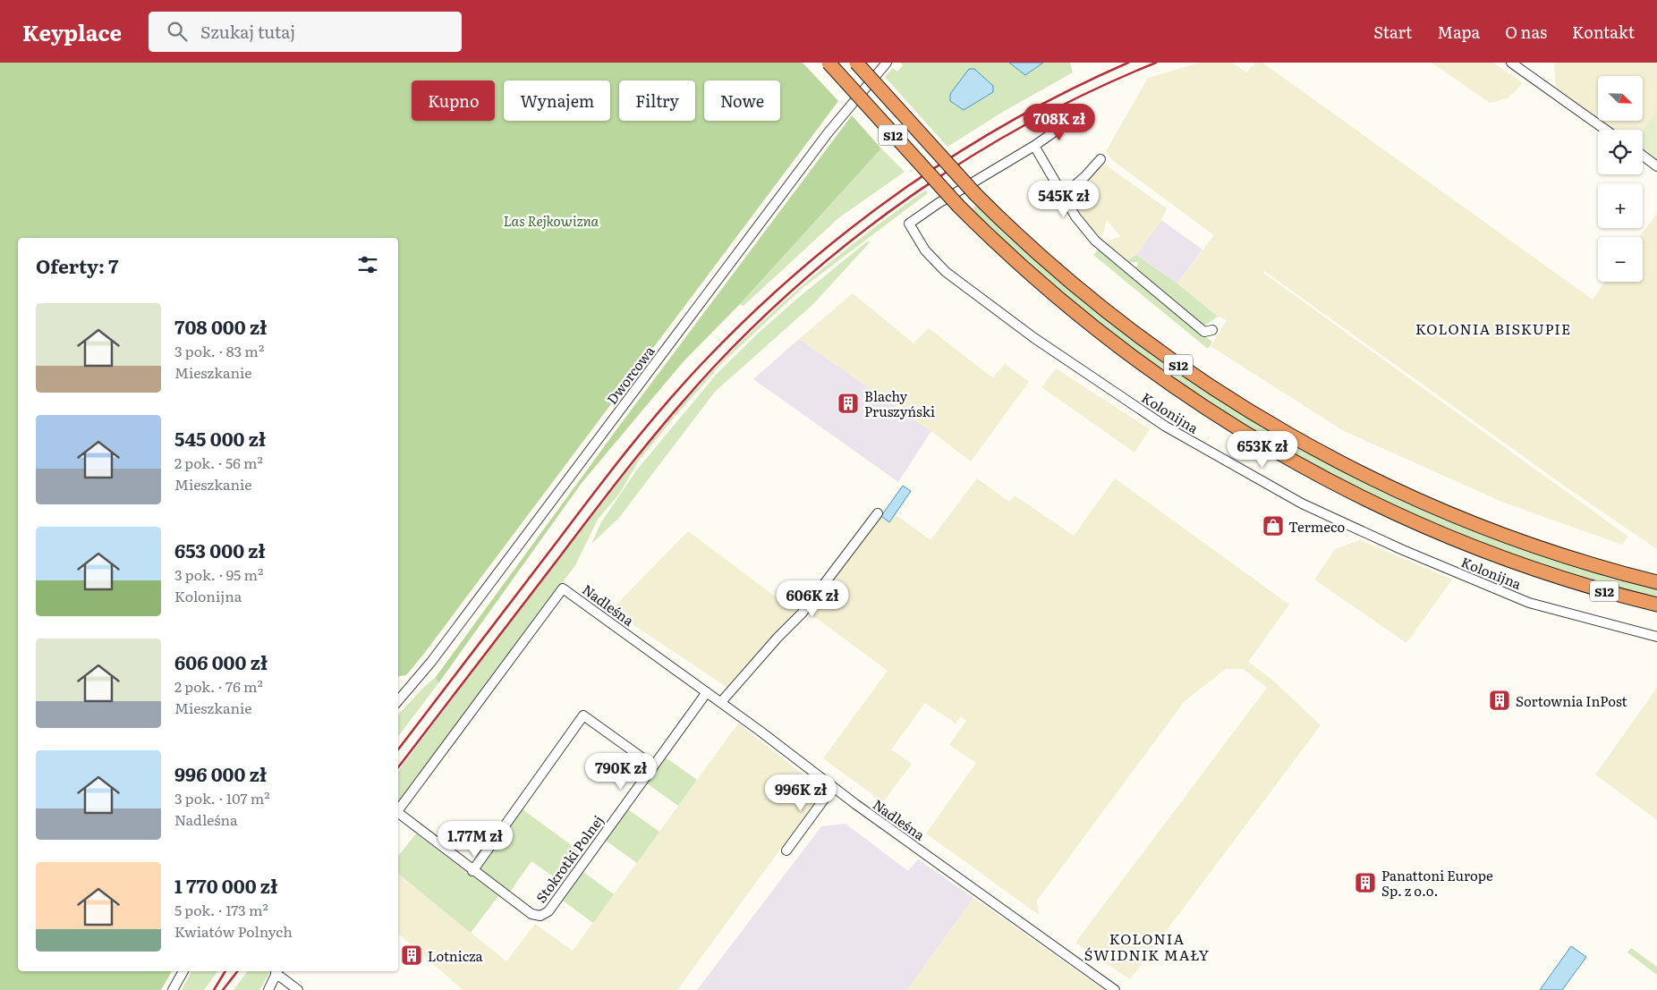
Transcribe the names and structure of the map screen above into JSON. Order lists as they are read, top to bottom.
{
  "streets": {
    "highway": ["S12"],
    "street": [
      "Dworcowa",
      "Kolonijna",
      "Nadleśna",
      "Stokrotki Polnej"
    ]
  },
  "crossings": [
    ["Nadleśna", "Stokrotki Polnej"]
  ],
  "districts": ["KOLONIA BISKUPIE", "KOLONIA ŚWIDNIK MAŁY"],
  "parks": ["Las Rejkowizna"],
  "places": {
    "building": [
      "Blachy Pruszyński",
      "Sortownia InPost",
      "Panattoni Europe Sp. z o.o.",
      "Lotnicza"
    ],
    "shop": ["Termeco"]
  },
  "north": "bottom right",
  "page": {
    "header": "Keyplace",
    "search": "Szukaj tutaj",
    "nav": [
      "Start",
      "Mapa",
      "O nas",
      "Kontakt"
    ],
    "map_buttons": ["+", "−"],
    "chip": [
      "Kupno",
      "Wynajem",
      "Filtry",
      "Nowe"
    ],
    "price": [
      "708K zł",
      "545K zł",
      "653K zł",
      "606K zł",
      "790K zł",
      "996K zł",
      "1.77M zł"
    ],
    "heading": "Oferty: 7",
    "list": [
      {
        "name": "708 000 zł",
        "note": "3 pok. · 83 m² · Mieszkanie"
      },
      {
        "name": "545 000 zł",
        "note": "2 pok. · 56 m² · Mieszkanie"
      },
      {
        "name": "653 000 zł",
        "note": "3 pok. · 95 m² · Kolonijna"
      },
      {
        "name": "606 000 zł",
        "note": "2 pok. · 76 m² · Mieszkanie"
      },
      {
        "name": "996 000 zł",
        "note": "3 pok. · 107 m² · Nadleśna"
      },
      {
        "name": "1 770 000 zł",
        "note": "5 pok. · 173 m² · Kwiatów Polnych"
      }
    ]
  }
}
